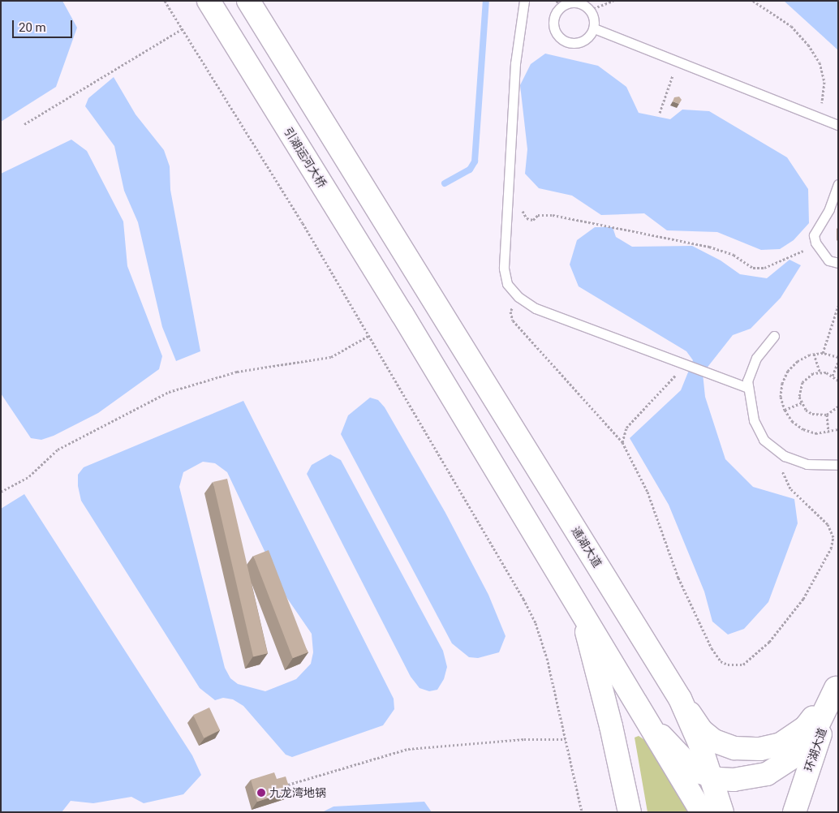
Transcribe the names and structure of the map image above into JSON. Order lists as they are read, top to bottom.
{
  "streets": {
    "main road": ["引湖运河大桥", "通湖大道", "环湖大道"]
  },
  "places": ["九龙湾地锅"],
  "scale_bar": "20 m"
}
